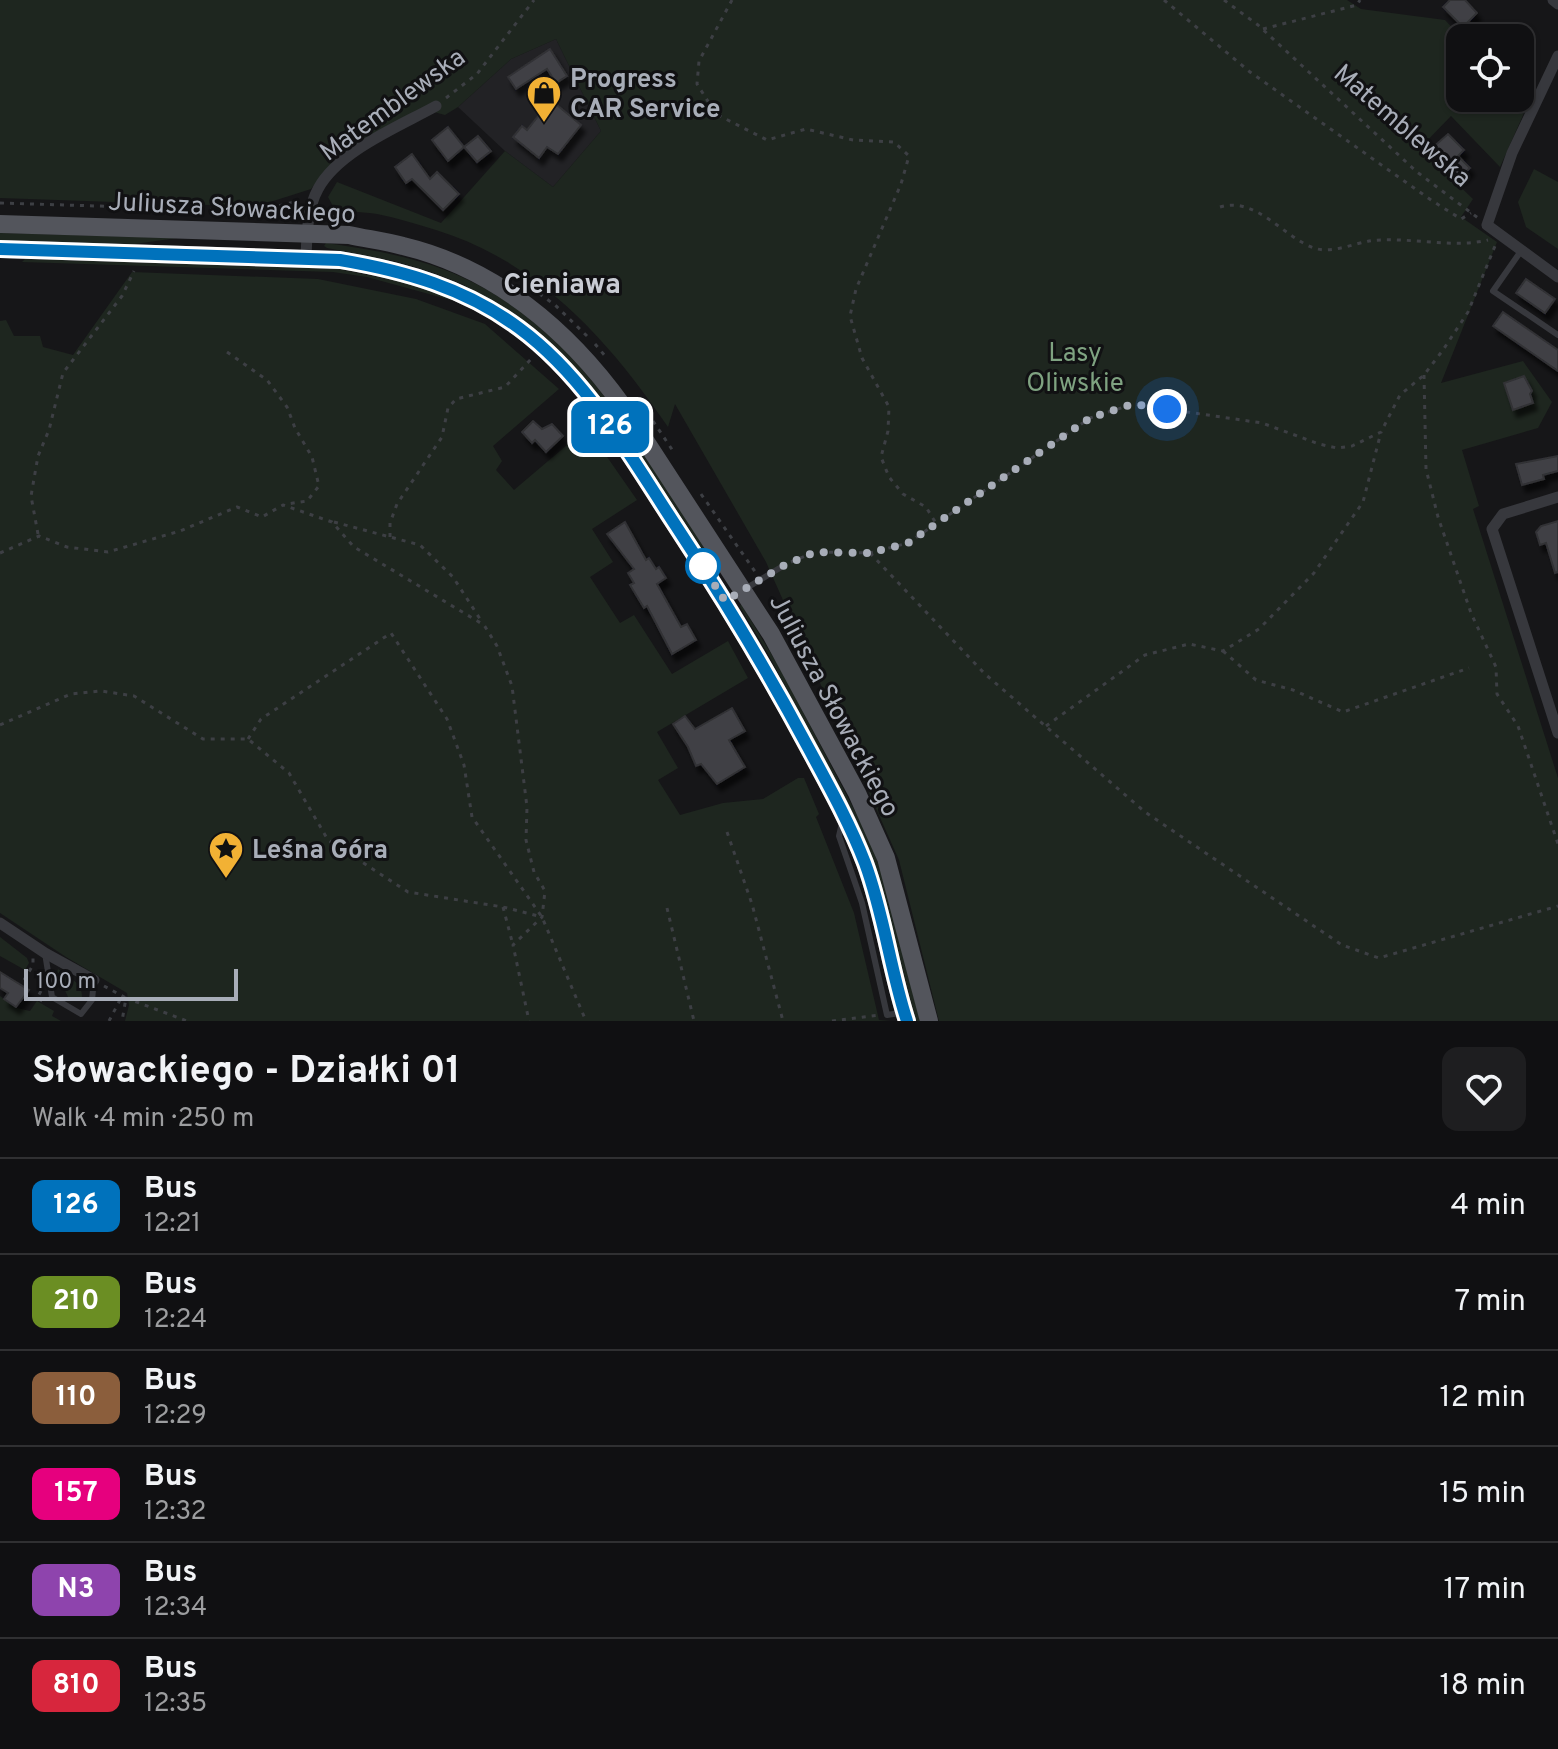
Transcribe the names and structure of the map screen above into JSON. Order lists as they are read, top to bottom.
{
  "streets": {
    "main road": ["Juliusza Słowackiego"],
    "street": ["Matemblewska"]
  },
  "crossings": [
    ["Matemblewska", "Juliusza Słowackiego"]
  ],
  "districts": ["Cieniawa"],
  "parks": ["Lasy Oliwskie"],
  "places": {
    "shop": ["Progress CAR Service"],
    "place": ["Leśna Góra"]
  },
  "lines": ["bus line 126"],
  "scale_bar": "100 m",
  "page": {
    "on_map": "126",
    "scale": "100 m",
    "heading": ["Słowackiego - Działki 01", "Walk · 4 min · 250 m"],
    "list": [
      {
        "mark": "126",
        "name": "Bus",
        "note": "12:21",
        "value": "4 min"
      },
      {
        "mark": "210",
        "name": "Bus",
        "note": "12:24",
        "value": "7 min"
      },
      {
        "mark": "110",
        "name": "Bus",
        "note": "12:29",
        "value": "12 min"
      },
      {
        "mark": "157",
        "name": "Bus",
        "note": "12:32",
        "value": "15 min"
      },
      {
        "mark": "N3",
        "name": "Bus",
        "note": "12:34",
        "value": "17 min"
      },
      {
        "mark": "810",
        "name": "Bus",
        "note": "12:35",
        "value": "18 min"
      }
    ]
  }
}
